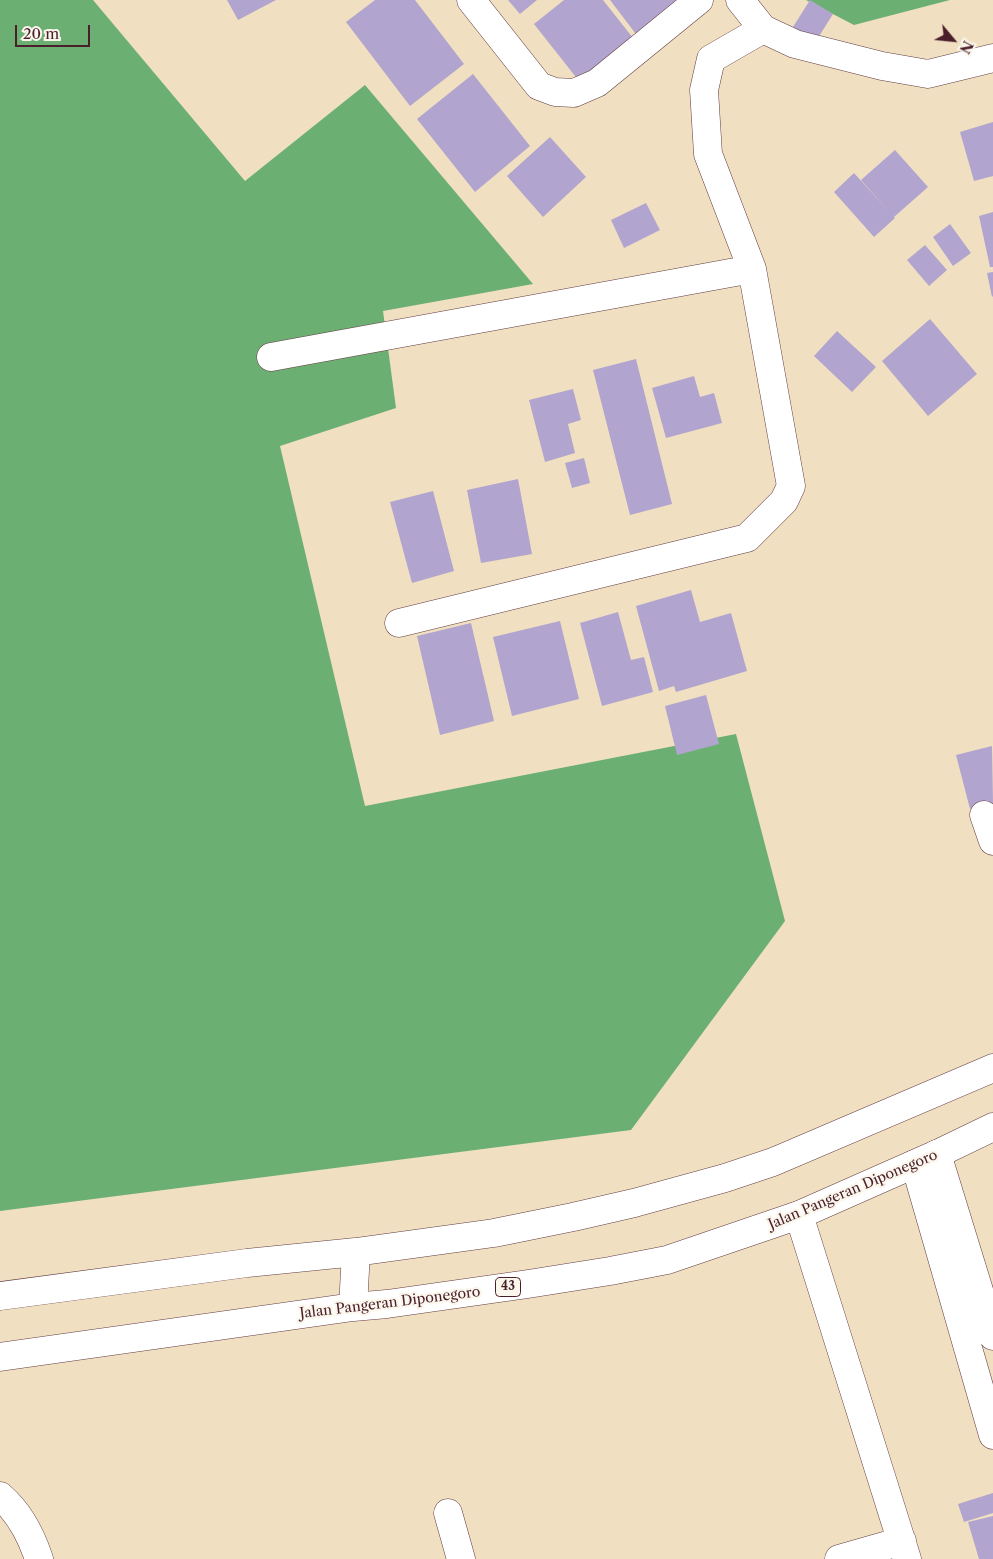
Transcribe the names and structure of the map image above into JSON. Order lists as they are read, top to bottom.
{
  "streets": {
    "main road": ["Jalan Pangeran Diponegoro", "43"]
  },
  "scale_bar": "20 m",
  "north": "bottom right"
}
